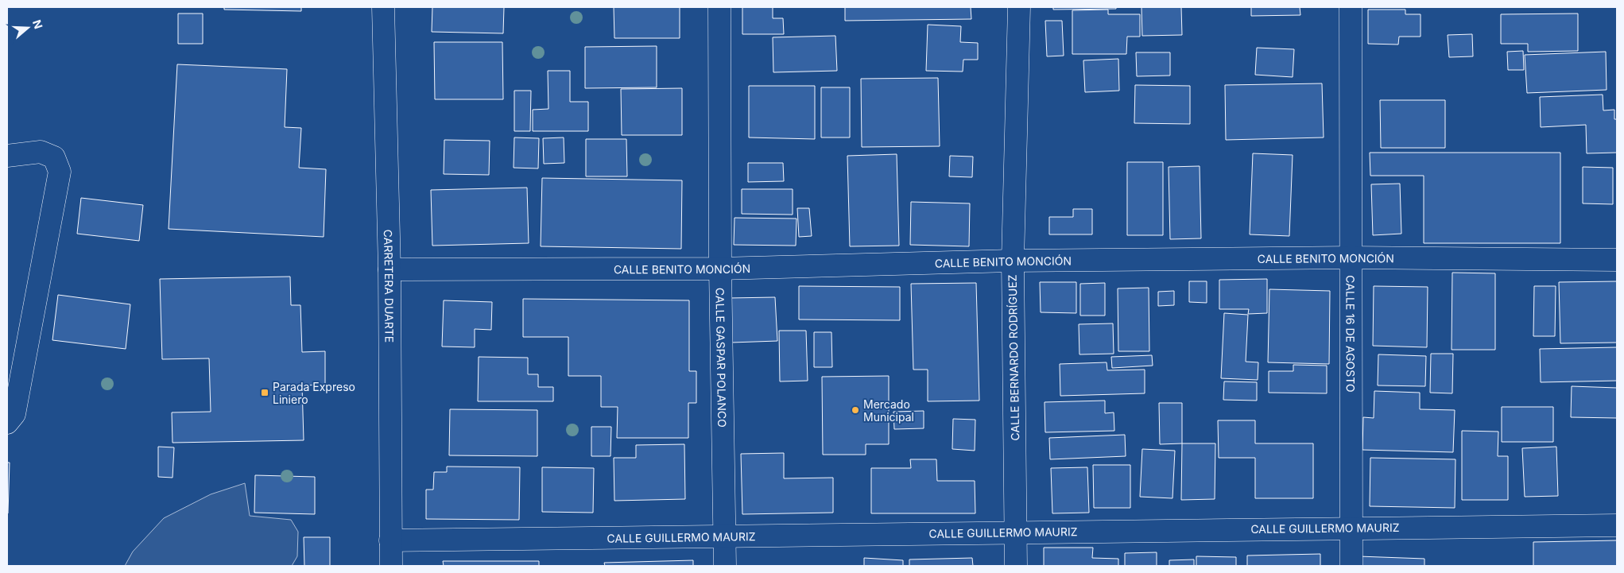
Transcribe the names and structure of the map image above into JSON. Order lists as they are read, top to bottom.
{
  "streets": {
    "street": [
      "CALLE BENITO MONCIÓN",
      "CARRETERA DUARTE",
      "CALLE 16 DE AGOSTO",
      "CALLE BERNARDO RODRÍGUEZ",
      "CALLE GASPAR POLANCO",
      "CALLE GUILLERMO MAURIZ"
    ]
  },
  "crossings": [
    ["CALLE BENITO MONCIÓN", "CARRETERA DUARTE"],
    ["CALLE BENITO MONCIÓN", "CALLE 16 DE AGOSTO"],
    ["CALLE BENITO MONCIÓN", "CALLE BERNARDO RODRÍGUEZ"],
    ["CALLE BENITO MONCIÓN", "CALLE GASPAR POLANCO"],
    ["CARRETERA DUARTE", "CALLE GUILLERMO MAURIZ"],
    ["CALLE 16 DE AGOSTO", "CALLE GUILLERMO MAURIZ"],
    ["CALLE BERNARDO RODRÍGUEZ", "CALLE GUILLERMO MAURIZ"],
    ["CALLE GASPAR POLANCO", "CALLE GUILLERMO MAURIZ"]
  ],
  "places": {
    "transit": ["Parada Expreso Liniero"],
    "other": ["Mercado Municipal"]
  },
  "north": "right"
}
